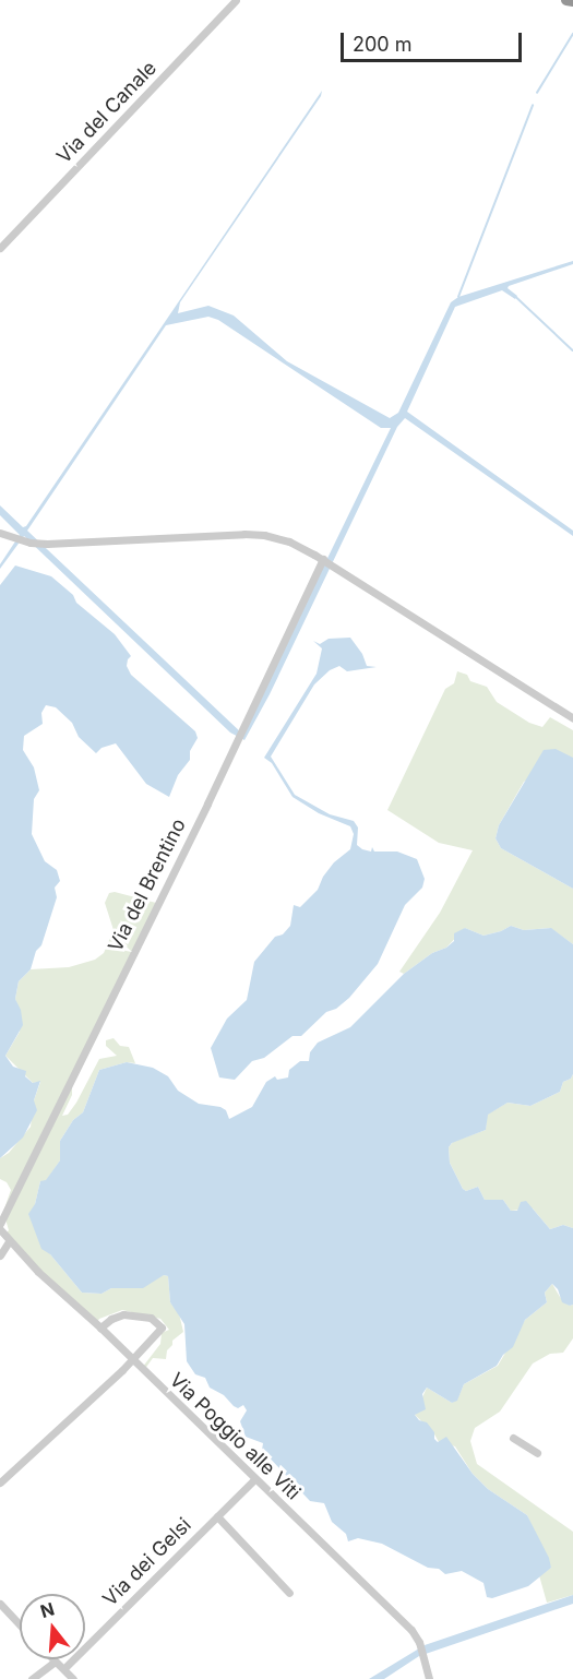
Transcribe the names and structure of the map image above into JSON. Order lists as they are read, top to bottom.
{
  "streets": {
    "street": [
      "Via del Canale",
      "Via del Brentino",
      "Via Poggio alle Viti",
      "Via dei Gelsi"
    ]
  },
  "crossings": [
    ["Via del Brentino", "Via Poggio alle Viti"],
    ["Via Poggio alle Viti", "Via dei Gelsi"]
  ],
  "scale_bar": "200 m",
  "north": "top"
}
